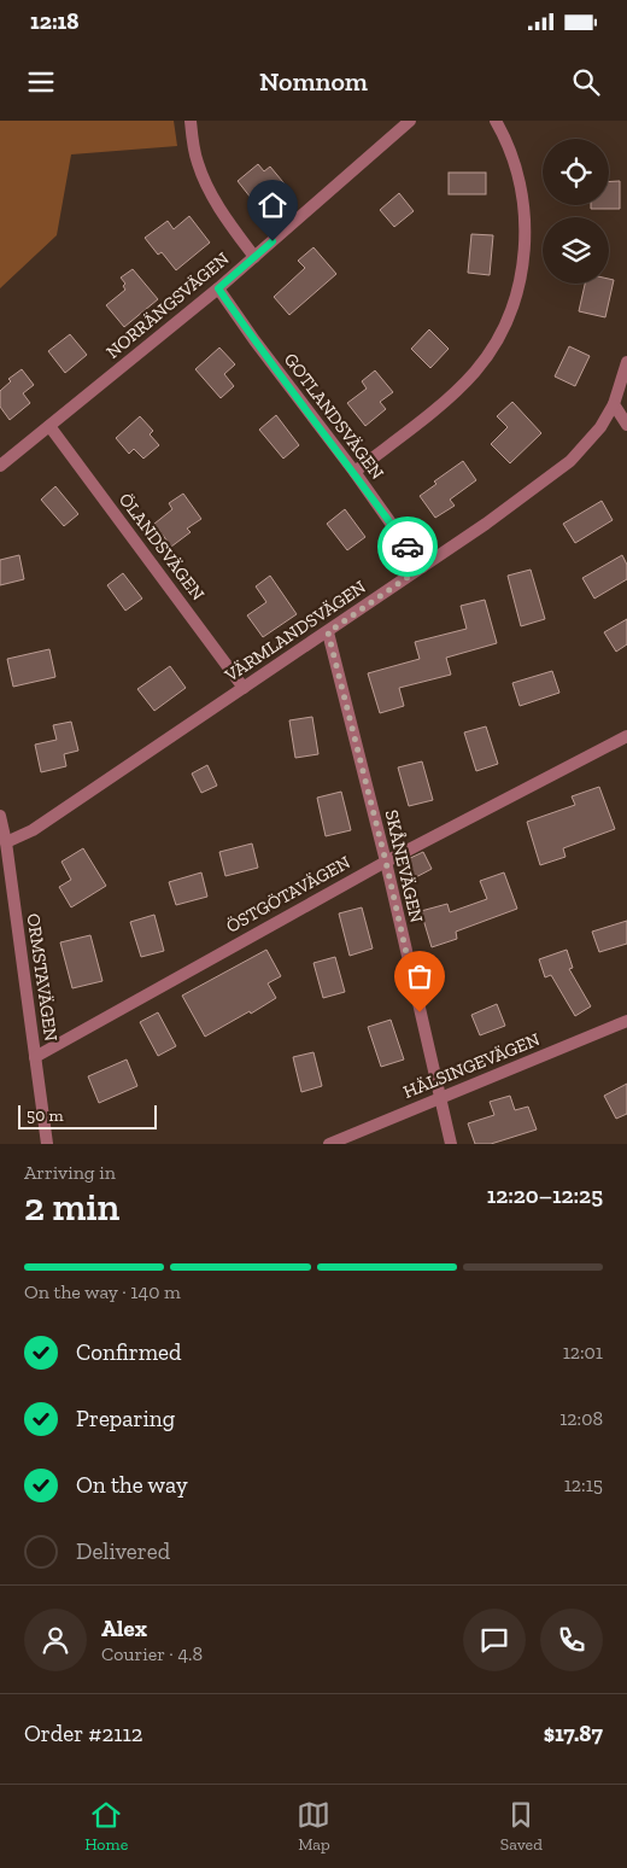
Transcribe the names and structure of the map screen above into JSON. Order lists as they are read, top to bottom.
{
  "streets": {
    "street": [
      "NORRÄNGSVÄGEN",
      "GOTLANDSVÄGEN",
      "ÖLANDSVÄGEN",
      "VÄRMLANDSVÄGEN",
      "SKÅNEVÄGEN",
      "ÖSTGÖTAVÄGEN",
      "ORMSTAVÄGEN",
      "HÄLSINGEVÄGEN"
    ]
  },
  "crossings": [
    ["NORRÄNGSVÄGEN", "GOTLANDSVÄGEN"],
    ["NORRÄNGSVÄGEN", "ÖLANDSVÄGEN"],
    ["GOTLANDSVÄGEN", "VÄRMLANDSVÄGEN"],
    ["ÖLANDSVÄGEN", "VÄRMLANDSVÄGEN"],
    ["VÄRMLANDSVÄGEN", "SKÅNEVÄGEN"],
    ["VÄRMLANDSVÄGEN", "ORMSTAVÄGEN"],
    ["SKÅNEVÄGEN", "ÖSTGÖTAVÄGEN"],
    ["SKÅNEVÄGEN", "HÄLSINGEVÄGEN"],
    ["ÖSTGÖTAVÄGEN", "ORMSTAVÄGEN"]
  ],
  "scale_bar": "50 m",
  "page": {
    "status": "12:18",
    "header": "Nomnom",
    "scale": "50 m",
    "heading": ["2 min", "Arriving in", "12:20–12:25"],
    "panel": [
      "Alex",
      "Courier · 4.8",
      "Order #2112",
      "$17.87"
    ],
    "bar": "On the way · 140 m",
    "list": [
      ["Confirmed", "12:01"],
      ["Preparing", "12:08"],
      ["On the way", "12:15"],
      "Delivered"
    ],
    "tabs": ["Home", "Map", "Saved"]
  }
}
